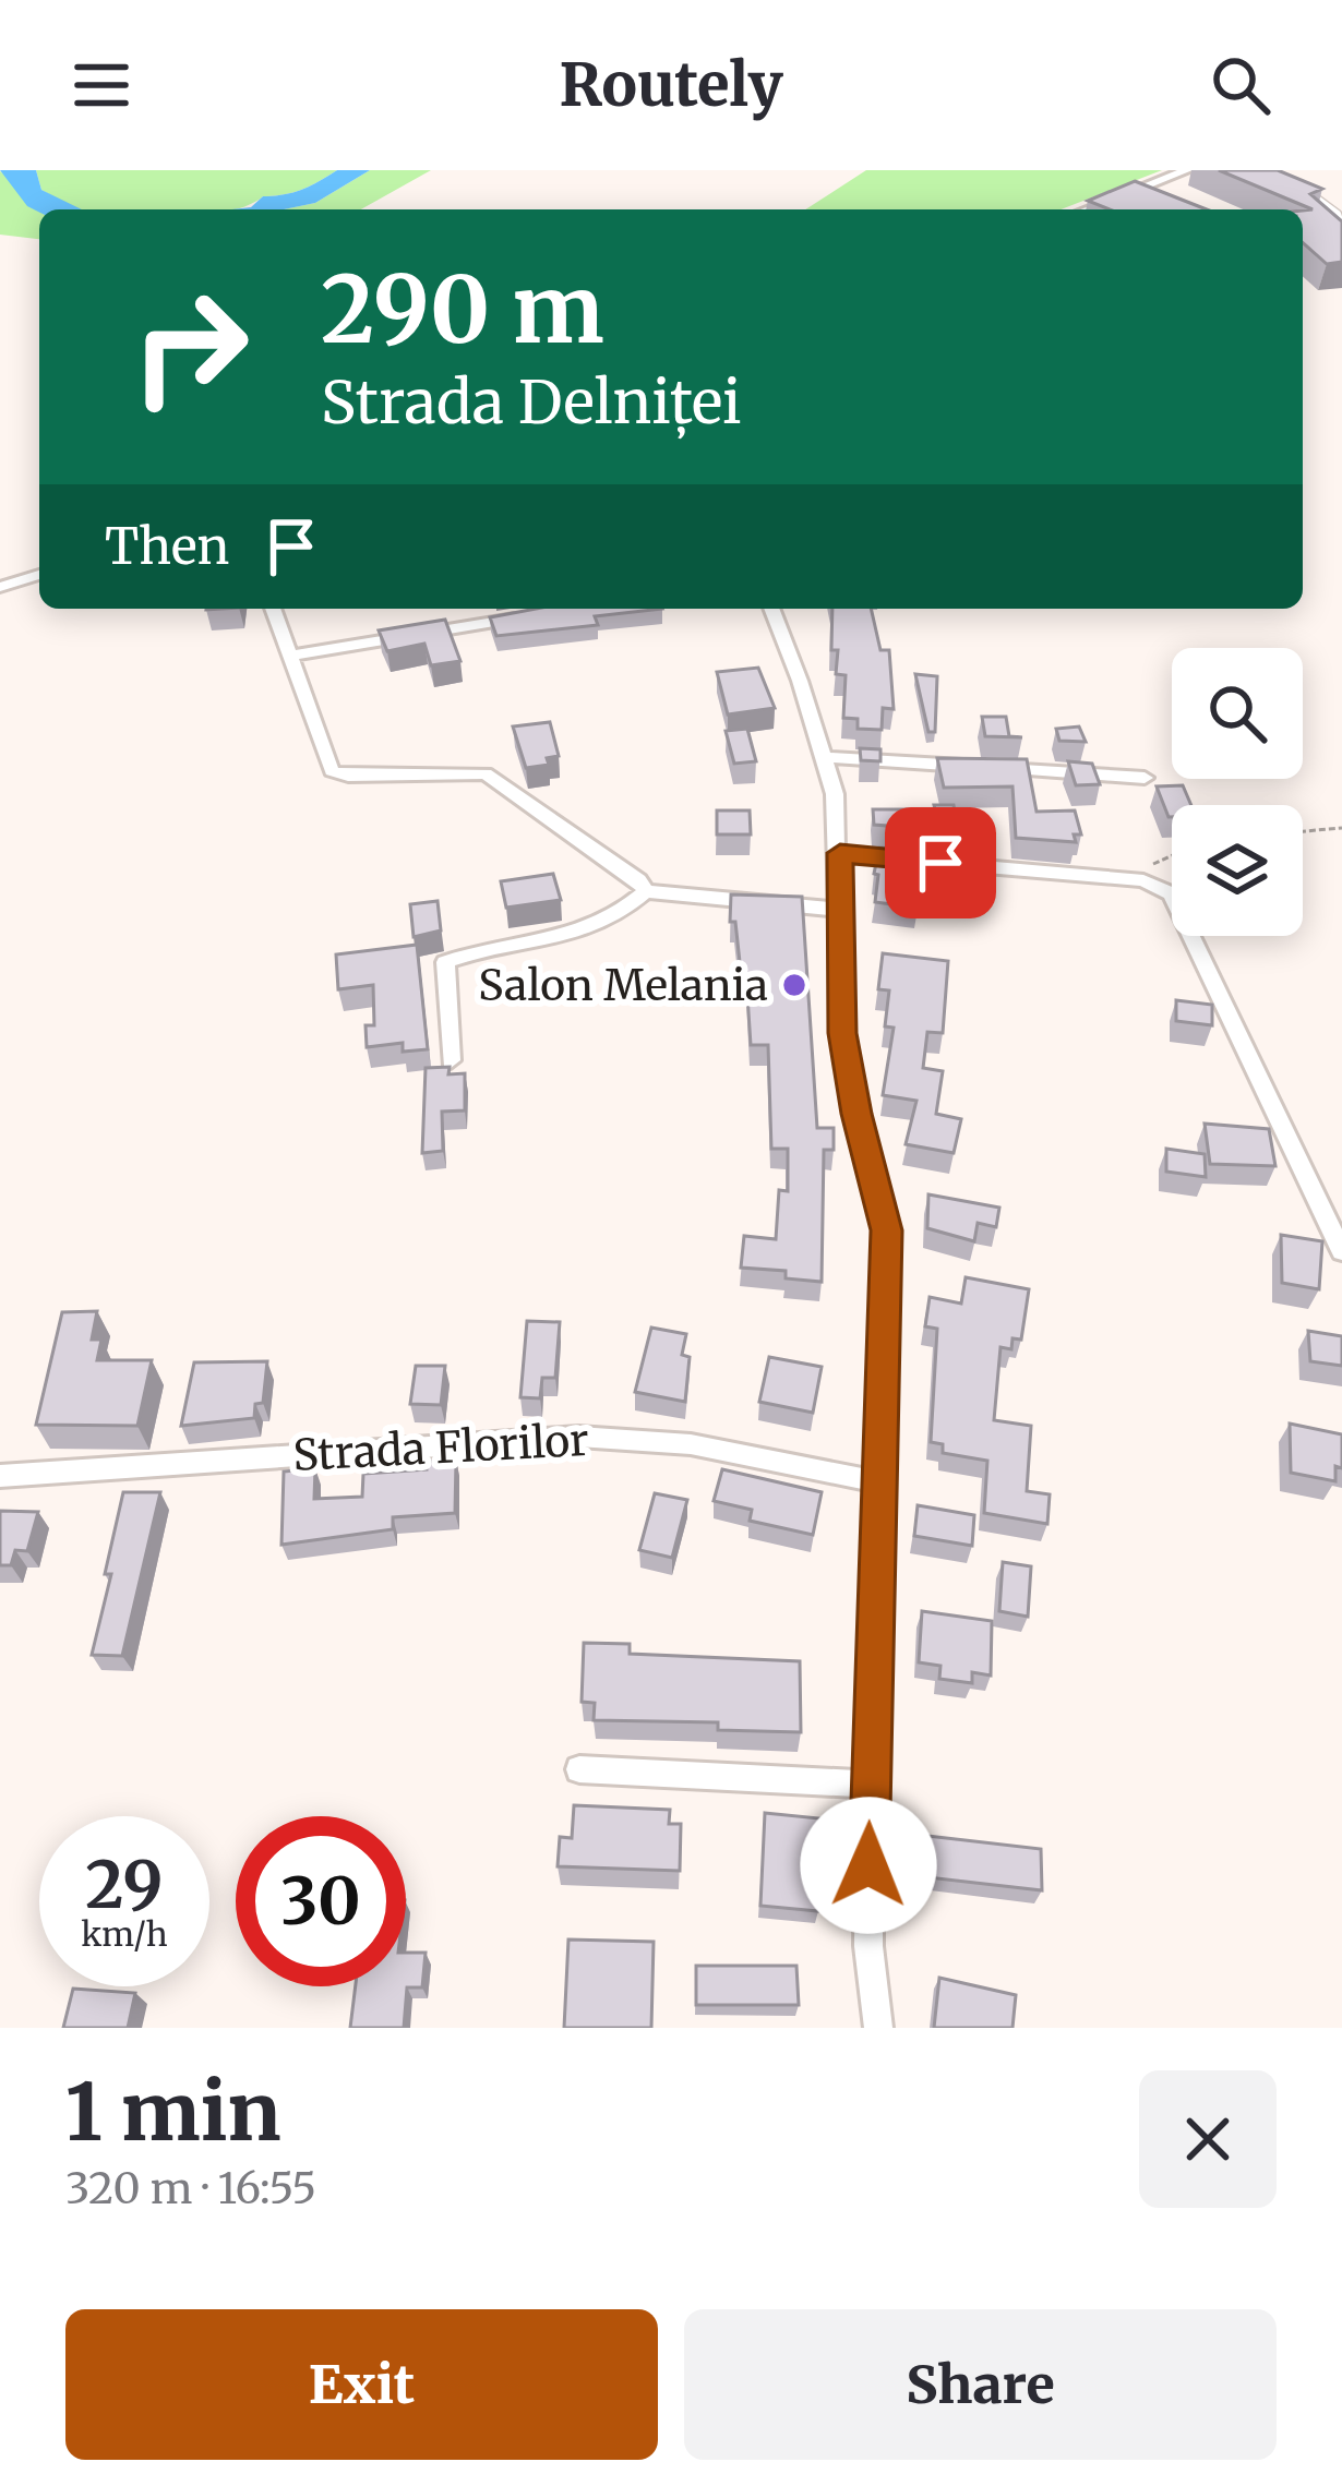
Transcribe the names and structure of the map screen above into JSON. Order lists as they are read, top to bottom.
{
  "streets": {
    "street": ["Strada Florilor"]
  },
  "places": ["Salon Melania"],
  "page": {
    "header": "Routely",
    "turn": ["290 m", "Strada Delniței"],
    "then": "Then",
    "speed": "29 km/h",
    "limit": "30",
    "heading": ["1 min", "320 m · 16:55"],
    "buttons": ["Exit", "Share"]
  }
}
